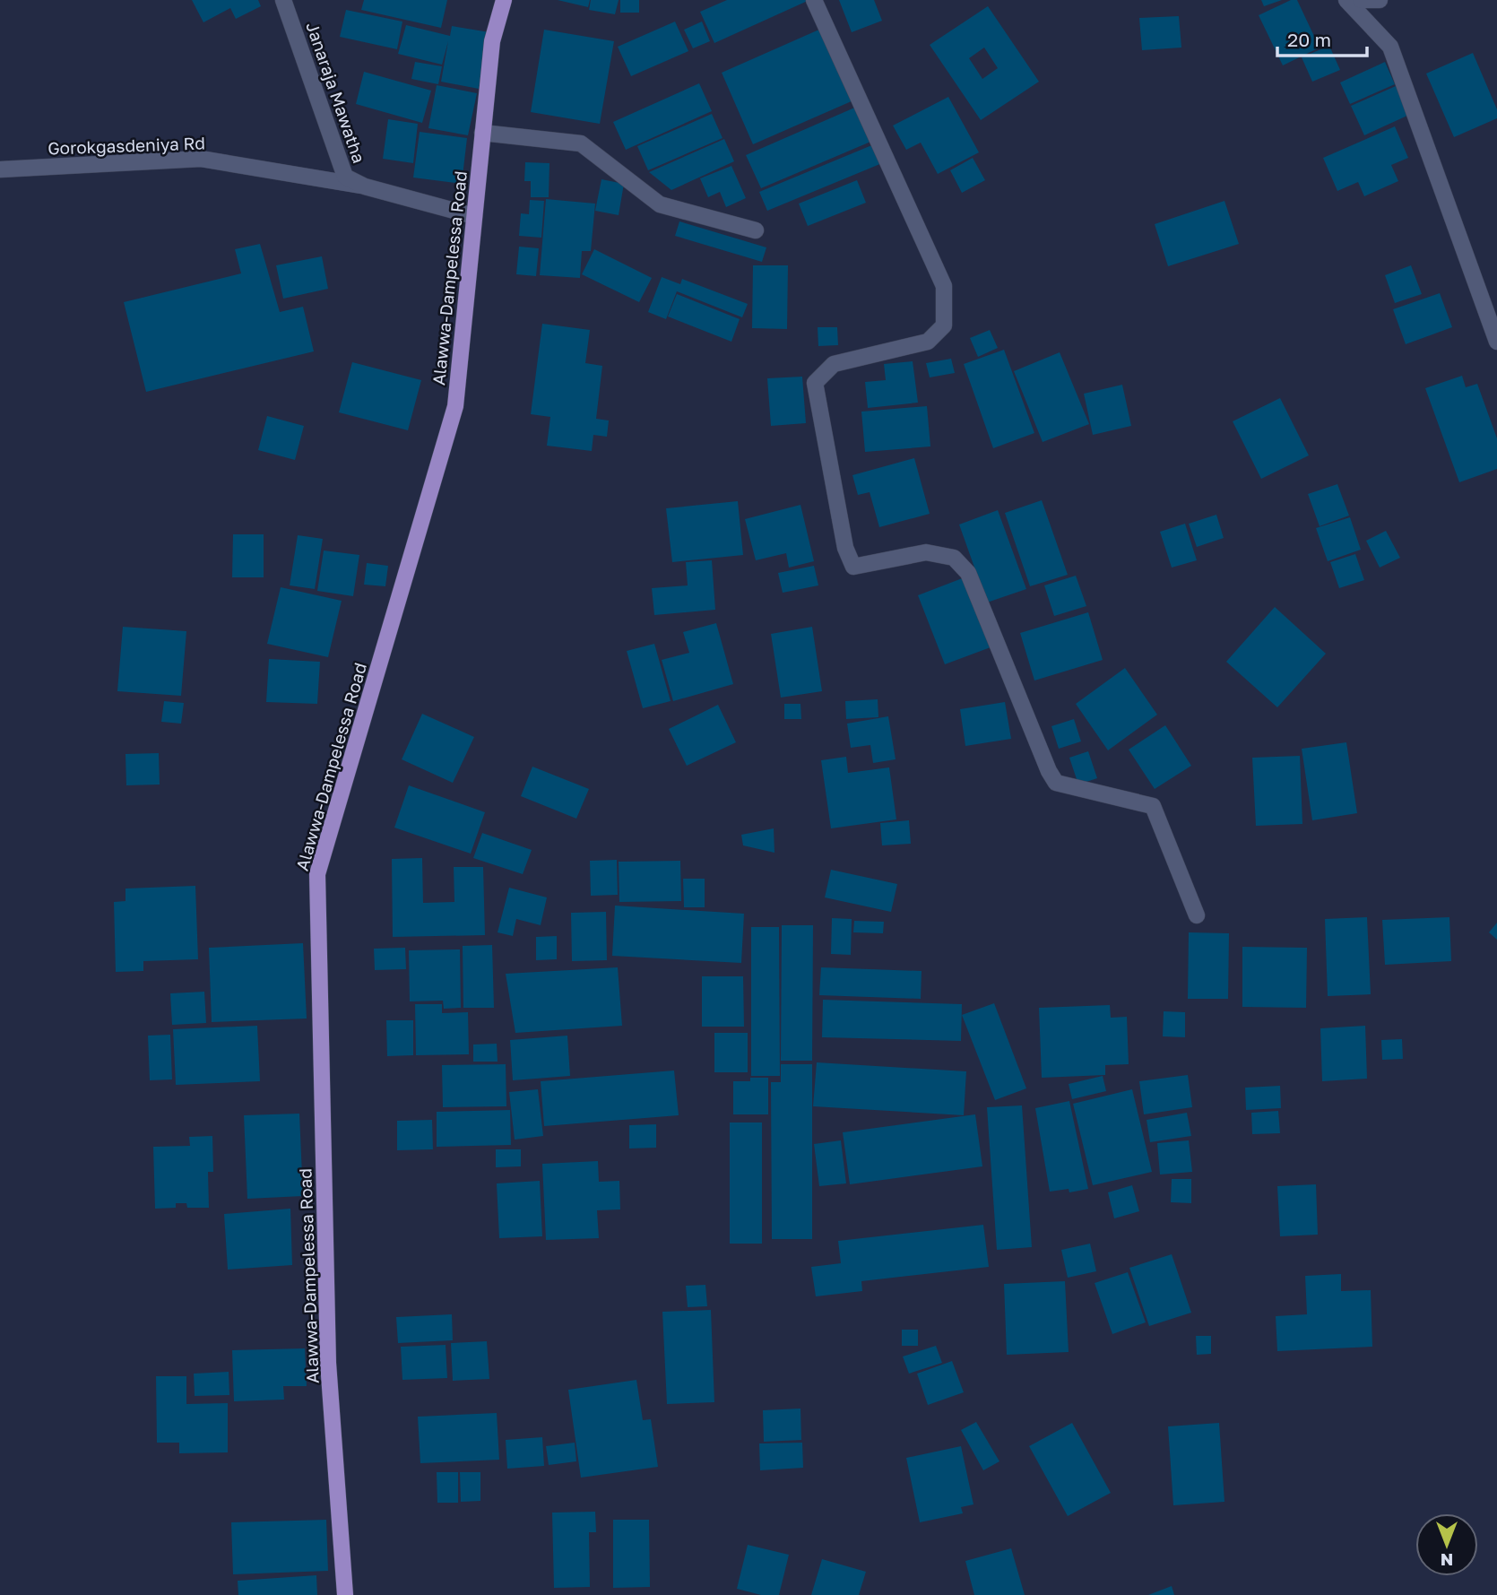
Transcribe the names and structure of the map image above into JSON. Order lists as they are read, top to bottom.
{
  "streets": {
    "main road": ["Alawwa-Dampelessa Road"],
    "street": ["Janaraja Mawatha", "Gorokgasdeniya Rd"]
  },
  "crossings": [
    ["Janaraja Mawatha", "Gorokgasdeniya Rd"],
    ["Janaraja Mawatha", "Alawwa-Dampelessa Road"]
  ],
  "scale_bar": "20 m",
  "north": "bottom"
}
